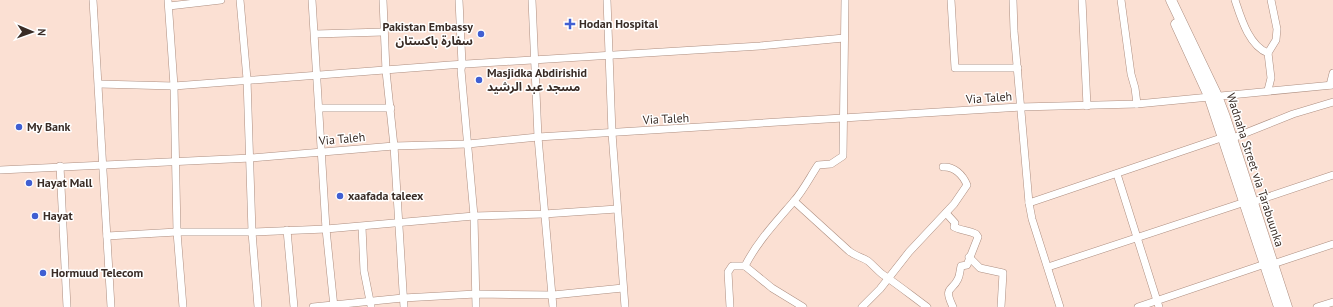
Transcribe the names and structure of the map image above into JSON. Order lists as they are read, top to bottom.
{
  "streets": {
    "main road": ["Wadnaha Street via Tarabuunka"],
    "street": ["Via Taleh"]
  },
  "crossings": [
    ["Via Taleh", "Wadnaha Street via Tarabuunka"]
  ],
  "places": {
    "health": ["Hodan Hospital"],
    "other": [
      "Pakistan Embassy سفارة باكستان",
      "Masjidka Abdirishid مسجد عبد الرشيد",
      "My Bank",
      "Hayat Mall",
      "xaafada taleex",
      "Hayat",
      "Hormuud Telecom"
    ]
  },
  "north": "right"
}
